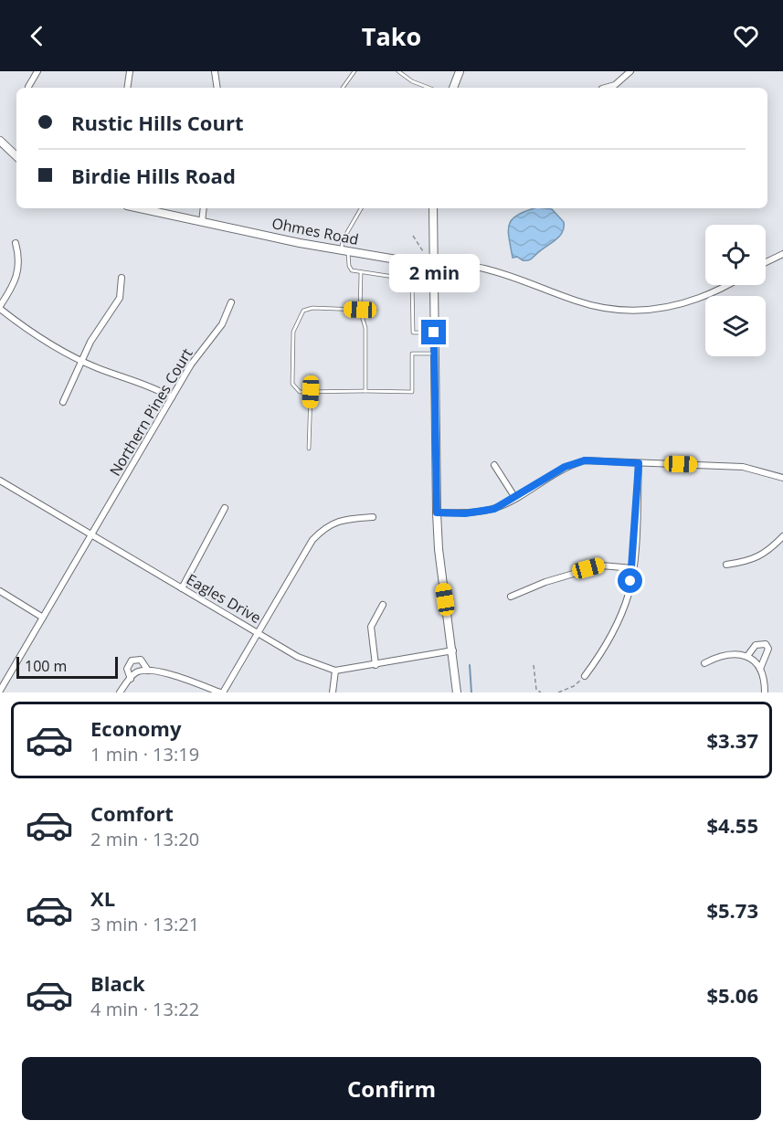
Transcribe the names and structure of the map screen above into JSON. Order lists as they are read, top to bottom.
{
  "streets": {
    "main road": ["Ohmes Road"],
    "street": ["Northern Pines Court", "Eagles Drive"]
  },
  "crossings": [
    ["Northern Pines Court", "Eagles Drive"]
  ],
  "scale_bar": "100 m",
  "page": {
    "header": "Tako",
    "banner": ["Rustic Hills Court", "Birdie Hills Road"],
    "bubble": "2 min",
    "scale": "100 m",
    "list": [
      {
        "name": "Economy",
        "note": "1 min · 13:19",
        "value": "$3.37"
      },
      {
        "name": "Comfort",
        "note": "2 min · 13:20",
        "value": "$4.55"
      },
      {
        "name": "XL",
        "note": "3 min · 13:21",
        "value": "$5.73"
      },
      {
        "name": "Black",
        "note": "4 min · 13:22",
        "value": "$5.06"
      }
    ],
    "buttons": "Confirm"
  }
}
